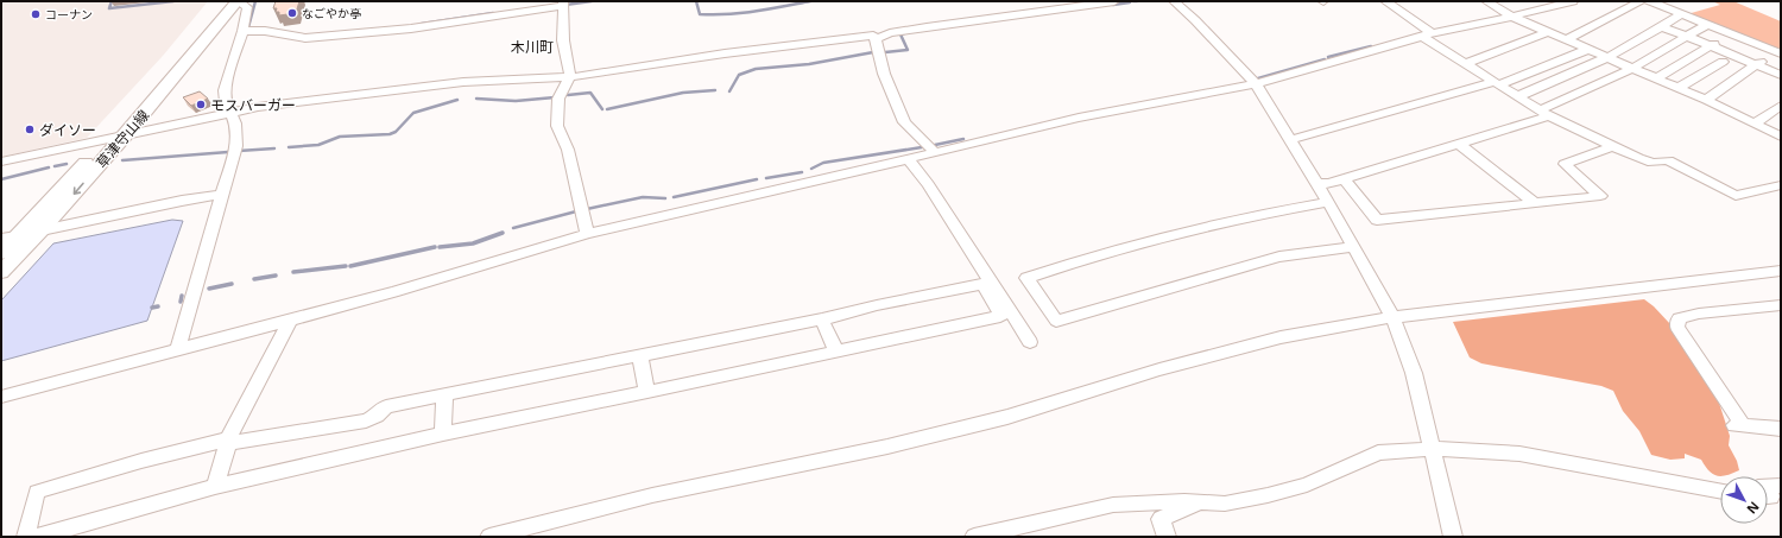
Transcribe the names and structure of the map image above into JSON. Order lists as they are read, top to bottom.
{
  "streets": {
    "main road": ["草津守山線"]
  },
  "districts": ["木川町"],
  "places": [
    "なごやか亭",
    "コーナン",
    "モスバーガー",
    "ダイソー"
  ],
  "north": "bottom right"
}
